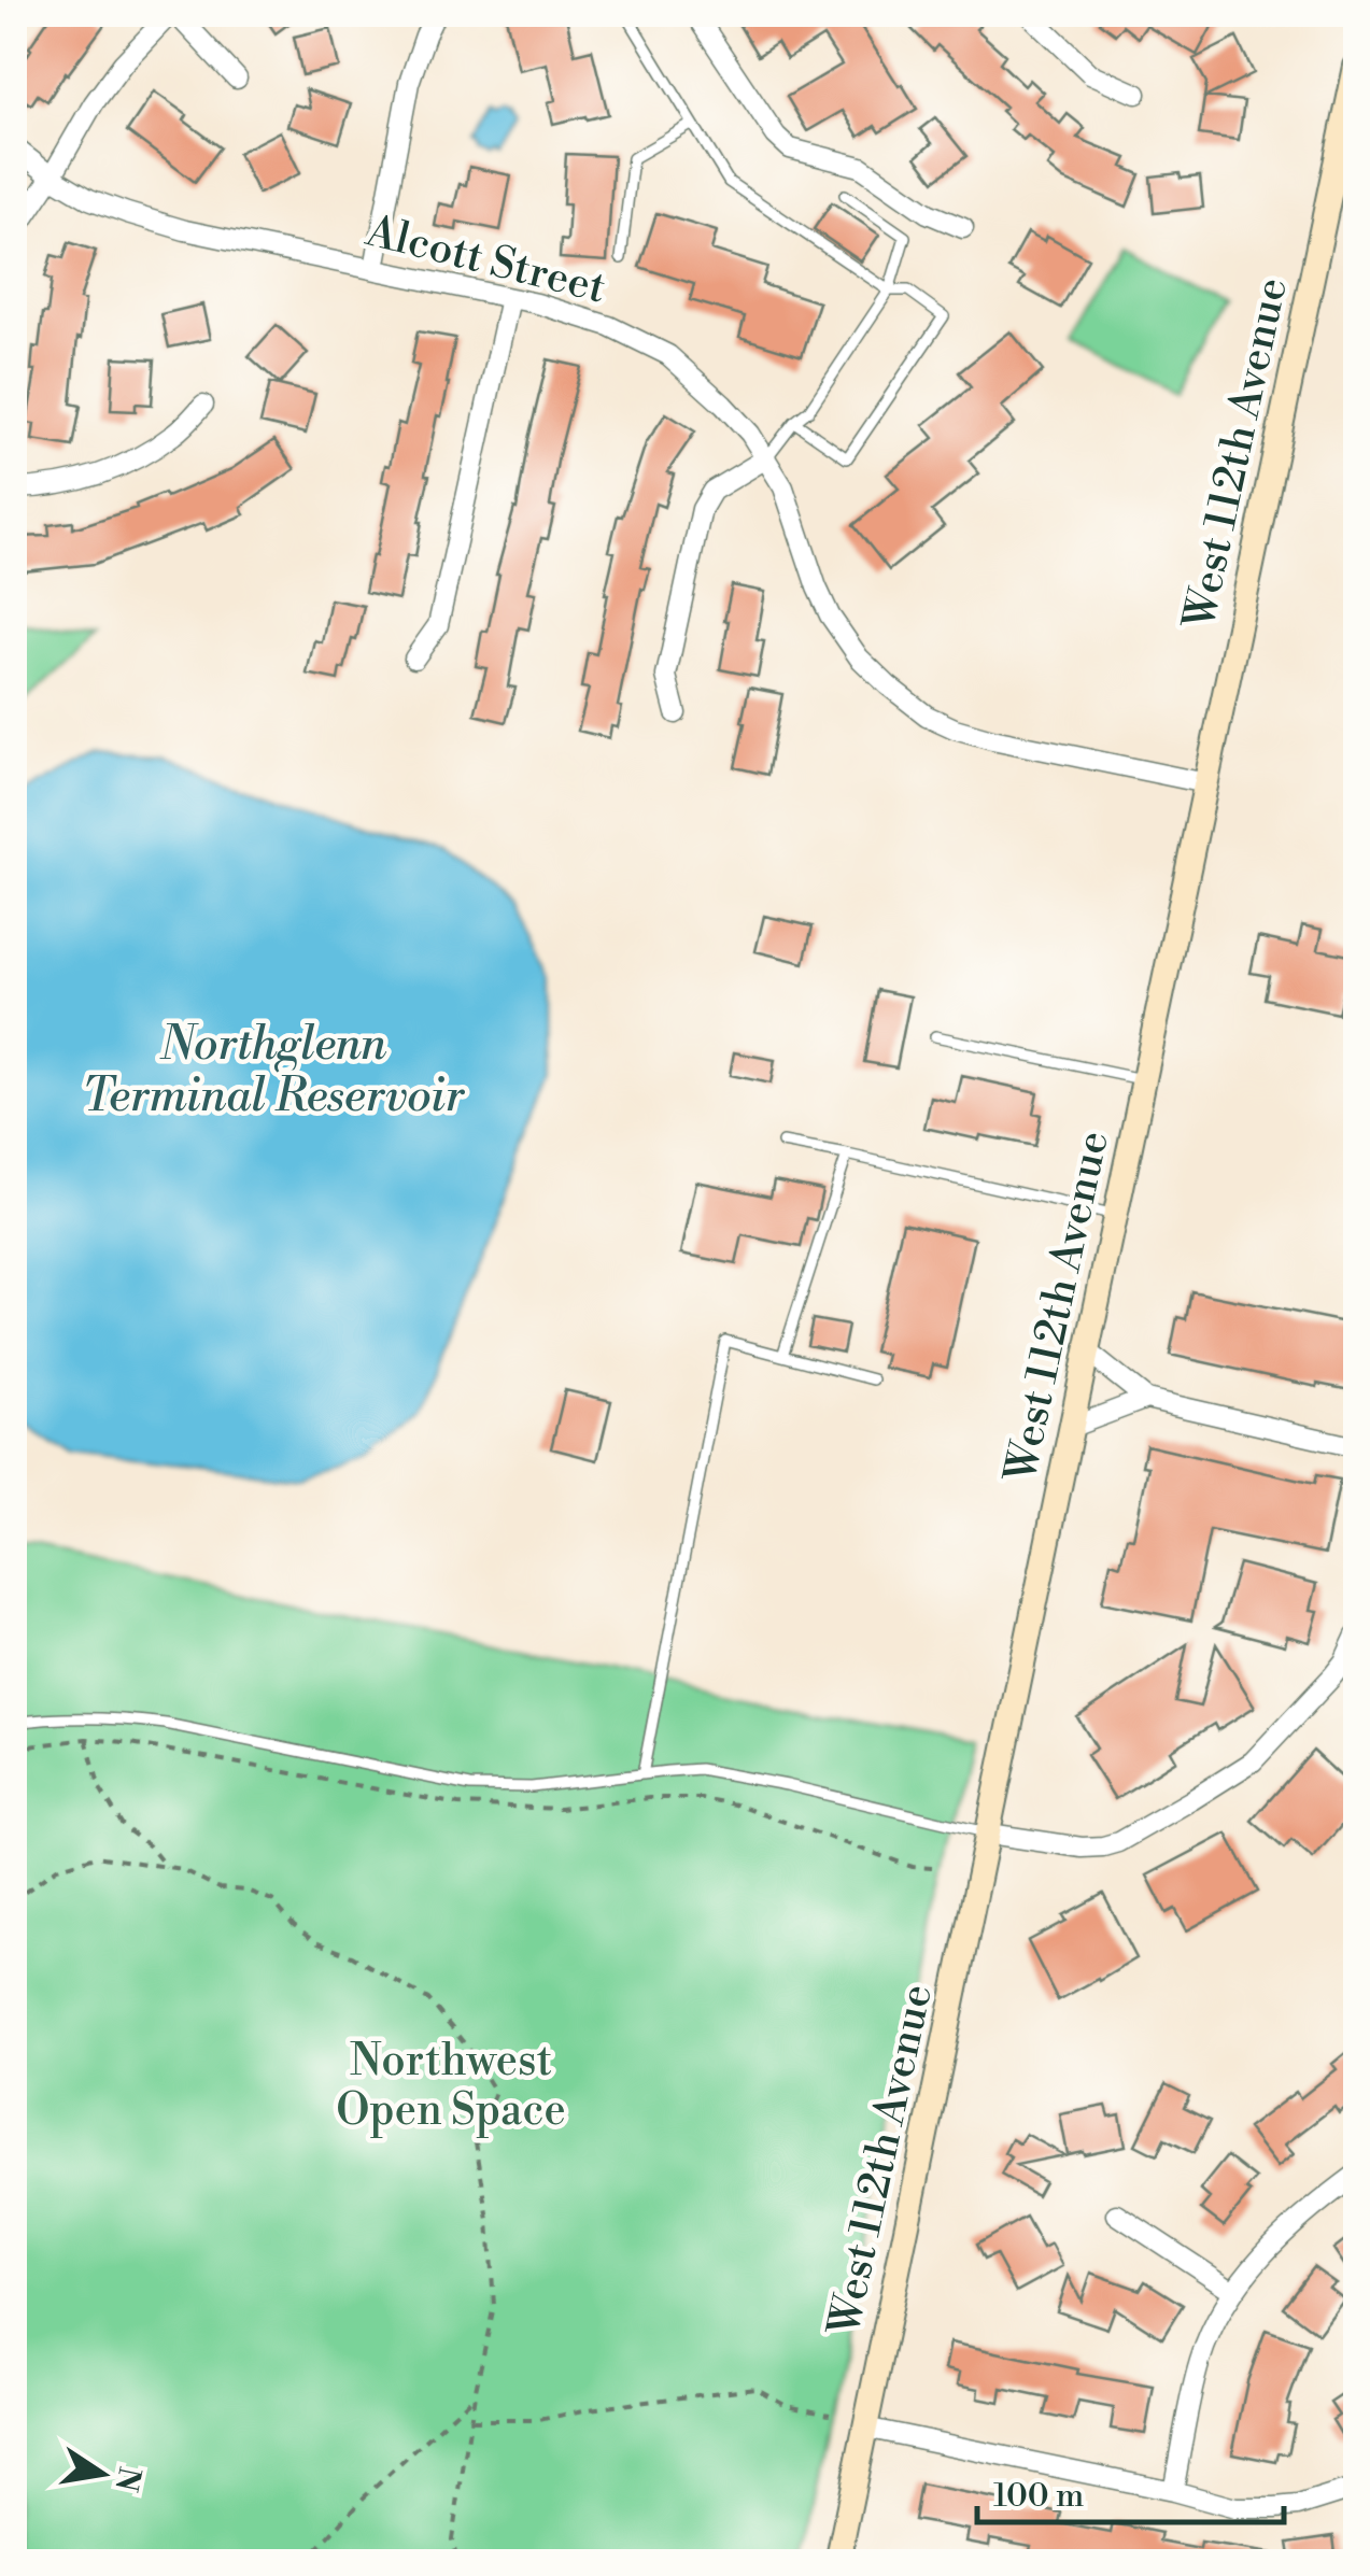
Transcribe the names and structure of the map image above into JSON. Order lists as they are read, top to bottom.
{
  "streets": {
    "main road": ["West 112th Avenue"],
    "street": ["Alcott Street"]
  },
  "crossings": [
    ["Alcott Street", "West 112th Avenue"]
  ],
  "water": ["Northglenn Terminal Reservoir"],
  "parks": ["Northwest Open Space"],
  "scale_bar": "100 m",
  "north": "right"
}
